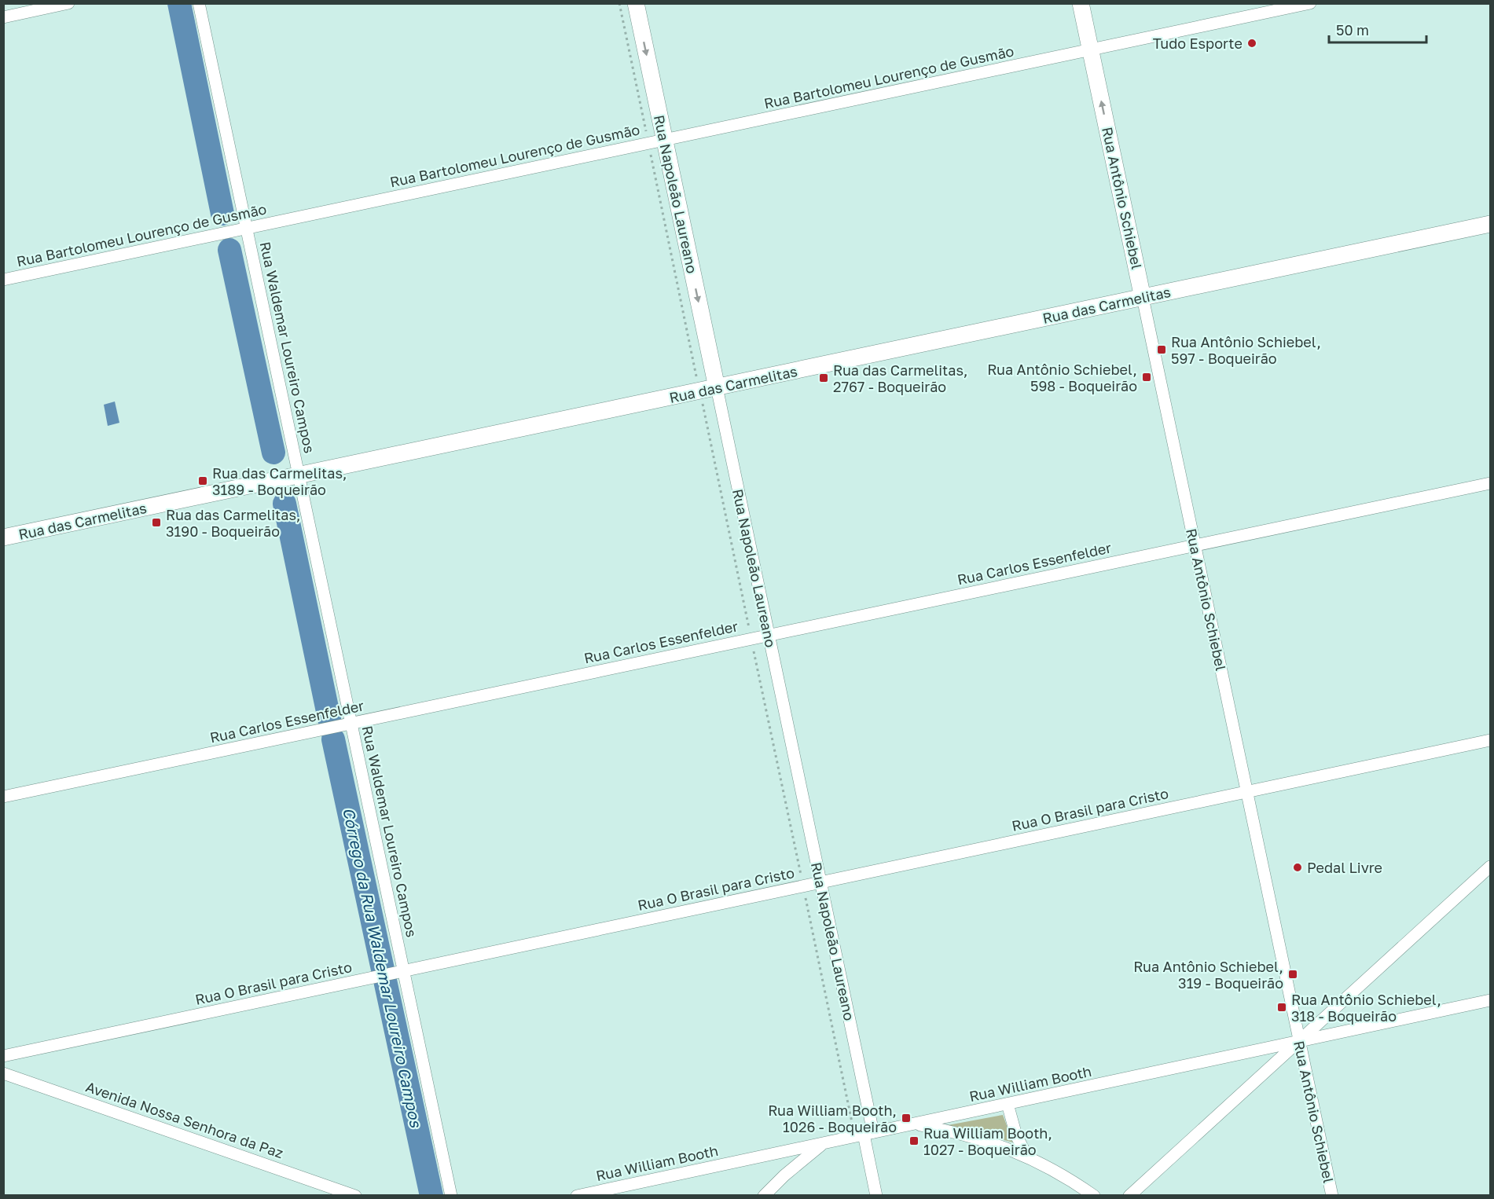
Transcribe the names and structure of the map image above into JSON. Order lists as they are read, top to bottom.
{
  "streets": {
    "street": [
      "Rua Bartolomeu Lourenço de Gusmão",
      "Rua Napoleão Laureano",
      "Rua Antônio Schiebel",
      "Rua das Carmelitas",
      "Rua Waldemar Loureiro Campos",
      "Rua Carlos Essenfelder",
      "Rua O Brasil para Cristo",
      "Rua William Booth",
      "Avenida Nossa Senhora da Paz"
    ]
  },
  "crossings": [
    ["Rua Bartolomeu Lourenço de Gusmão", "Rua Napoleão Laureano"],
    ["Rua Bartolomeu Lourenço de Gusmão", "Rua Antônio Schiebel"],
    ["Rua Bartolomeu Lourenço de Gusmão", "Rua Waldemar Loureiro Campos"],
    ["Rua Napoleão Laureano", "Rua das Carmelitas"],
    ["Rua Napoleão Laureano", "Rua Carlos Essenfelder"],
    ["Rua Napoleão Laureano", "Rua O Brasil para Cristo"],
    ["Rua Napoleão Laureano", "Rua William Booth"],
    ["Rua Antônio Schiebel", "Rua das Carmelitas"],
    ["Rua Antônio Schiebel", "Rua Carlos Essenfelder"],
    ["Rua Antônio Schiebel", "Rua O Brasil para Cristo"],
    ["Rua Antônio Schiebel", "Rua William Booth"],
    ["Rua das Carmelitas", "Rua Waldemar Loureiro Campos"],
    ["Rua Waldemar Loureiro Campos", "Rua Carlos Essenfelder"],
    ["Rua Waldemar Loureiro Campos", "Rua O Brasil para Cristo"]
  ],
  "water": ["Córrego da Rua Waldemar Loureiro Campos"],
  "places": {
    "other": ["Tudo Esporte", "Pedal Livre"],
    "transit": [
      "Rua Antônio Schiebel, 597 - Boqueirão",
      "Rua Antônio Schiebel, 598 - Boqueirão",
      "Rua das Carmelitas, 2767 - Boqueirão",
      "Rua das Carmelitas, 3189 - Boqueirão",
      "Rua das Carmelitas, 3190 - Boqueirão",
      "Rua Antônio Schiebel, 319 - Boqueirão",
      "Rua Antônio Schiebel, 318 - Boqueirão",
      "Rua William Booth, 1026 - Boqueirão",
      "Rua William Booth, 1027 - Boqueirão"
    ]
  },
  "scale_bar": "50 m"
}
